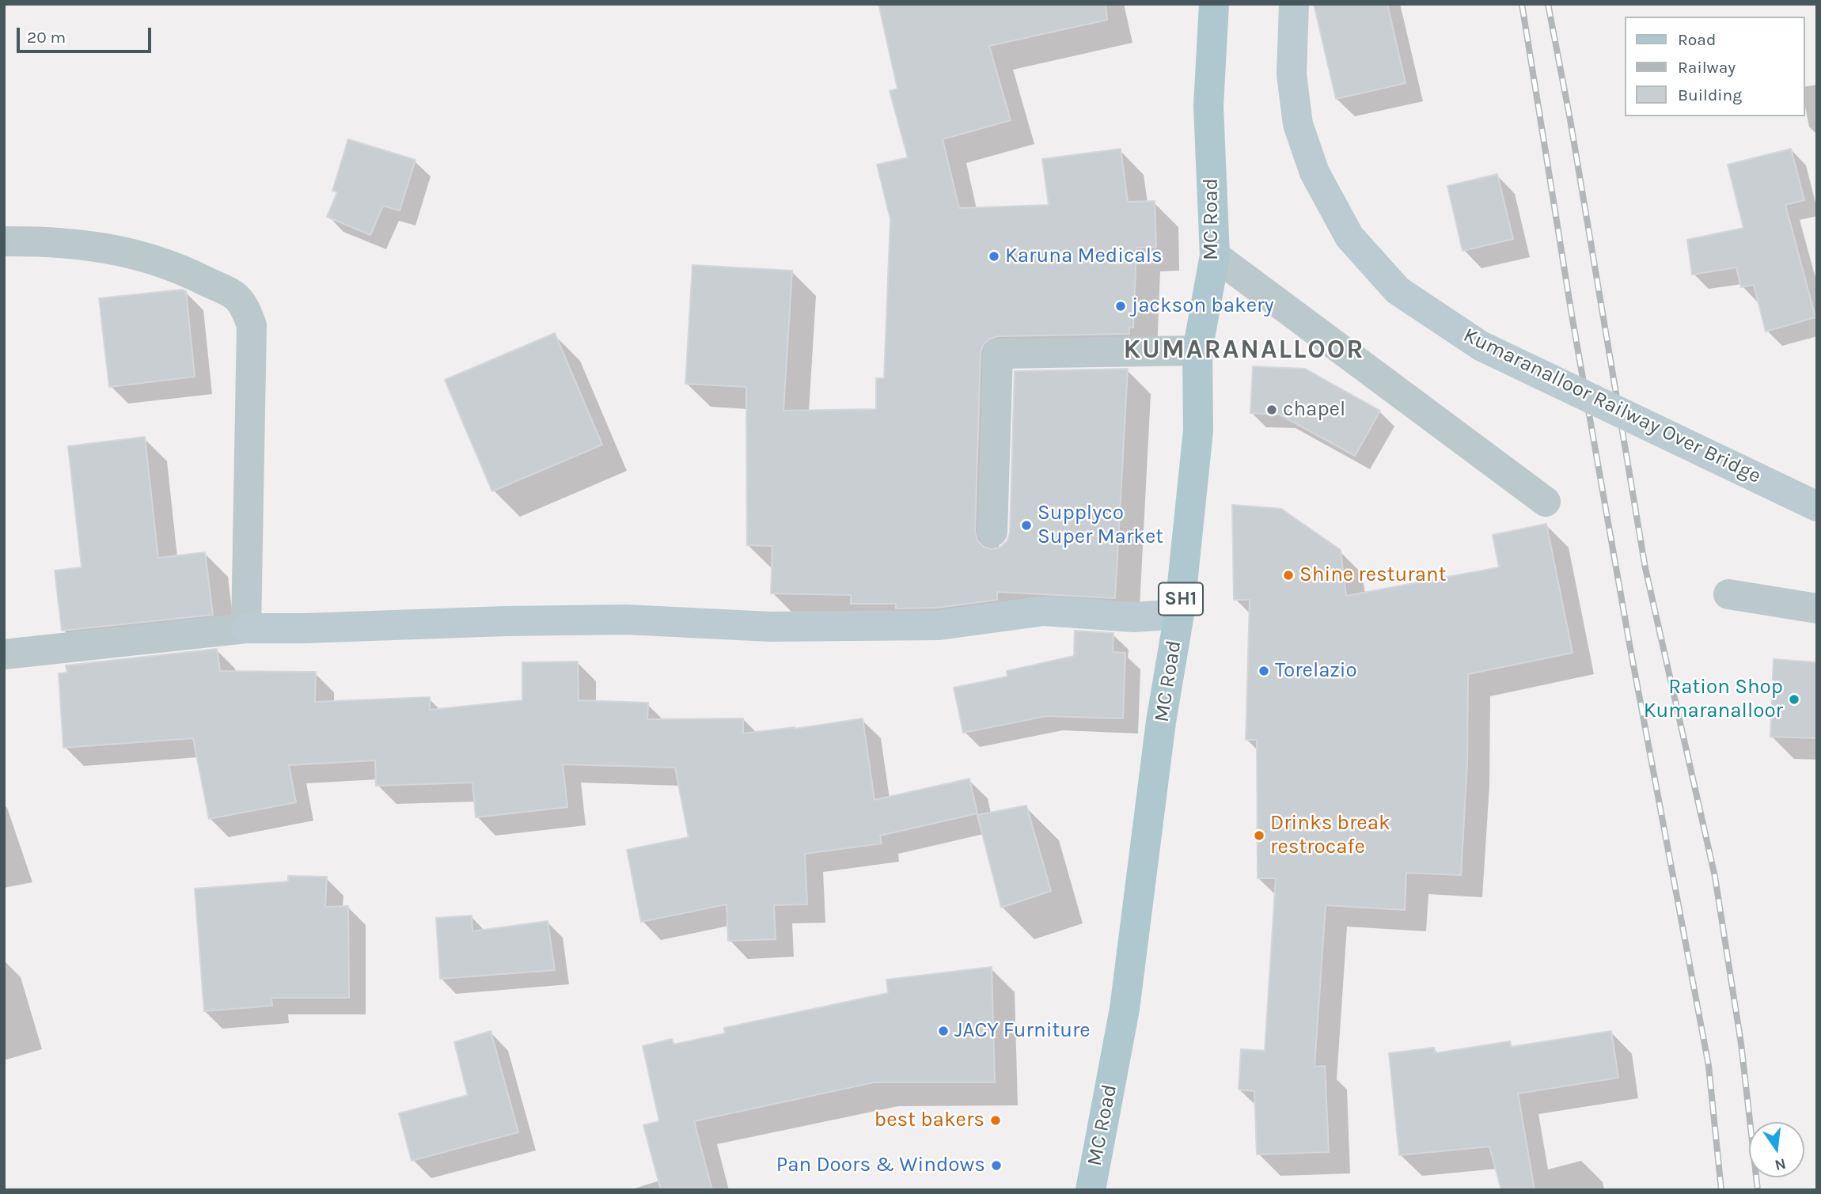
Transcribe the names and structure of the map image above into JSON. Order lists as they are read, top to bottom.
{
  "streets": {
    "main road": ["MC Road", "SH1"],
    "street": ["Kumaranalloor Railway Over Bridge"]
  },
  "districts": ["KUMARANALLOOR"],
  "places": [
    "Karuna Medicals",
    "jackson bakery",
    "chapel",
    "Supplyco Super Market",
    "Shine resturant",
    "Torelazio",
    "Ration Shop Kumaranalloor",
    "Drinks break restrocafe",
    "JACY Furniture",
    "best bakers",
    "Pan Doors & Windows"
  ],
  "legend": ["Road", "Railway", "Building"],
  "scale_bar": "20 m",
  "north": "bottom"
}
